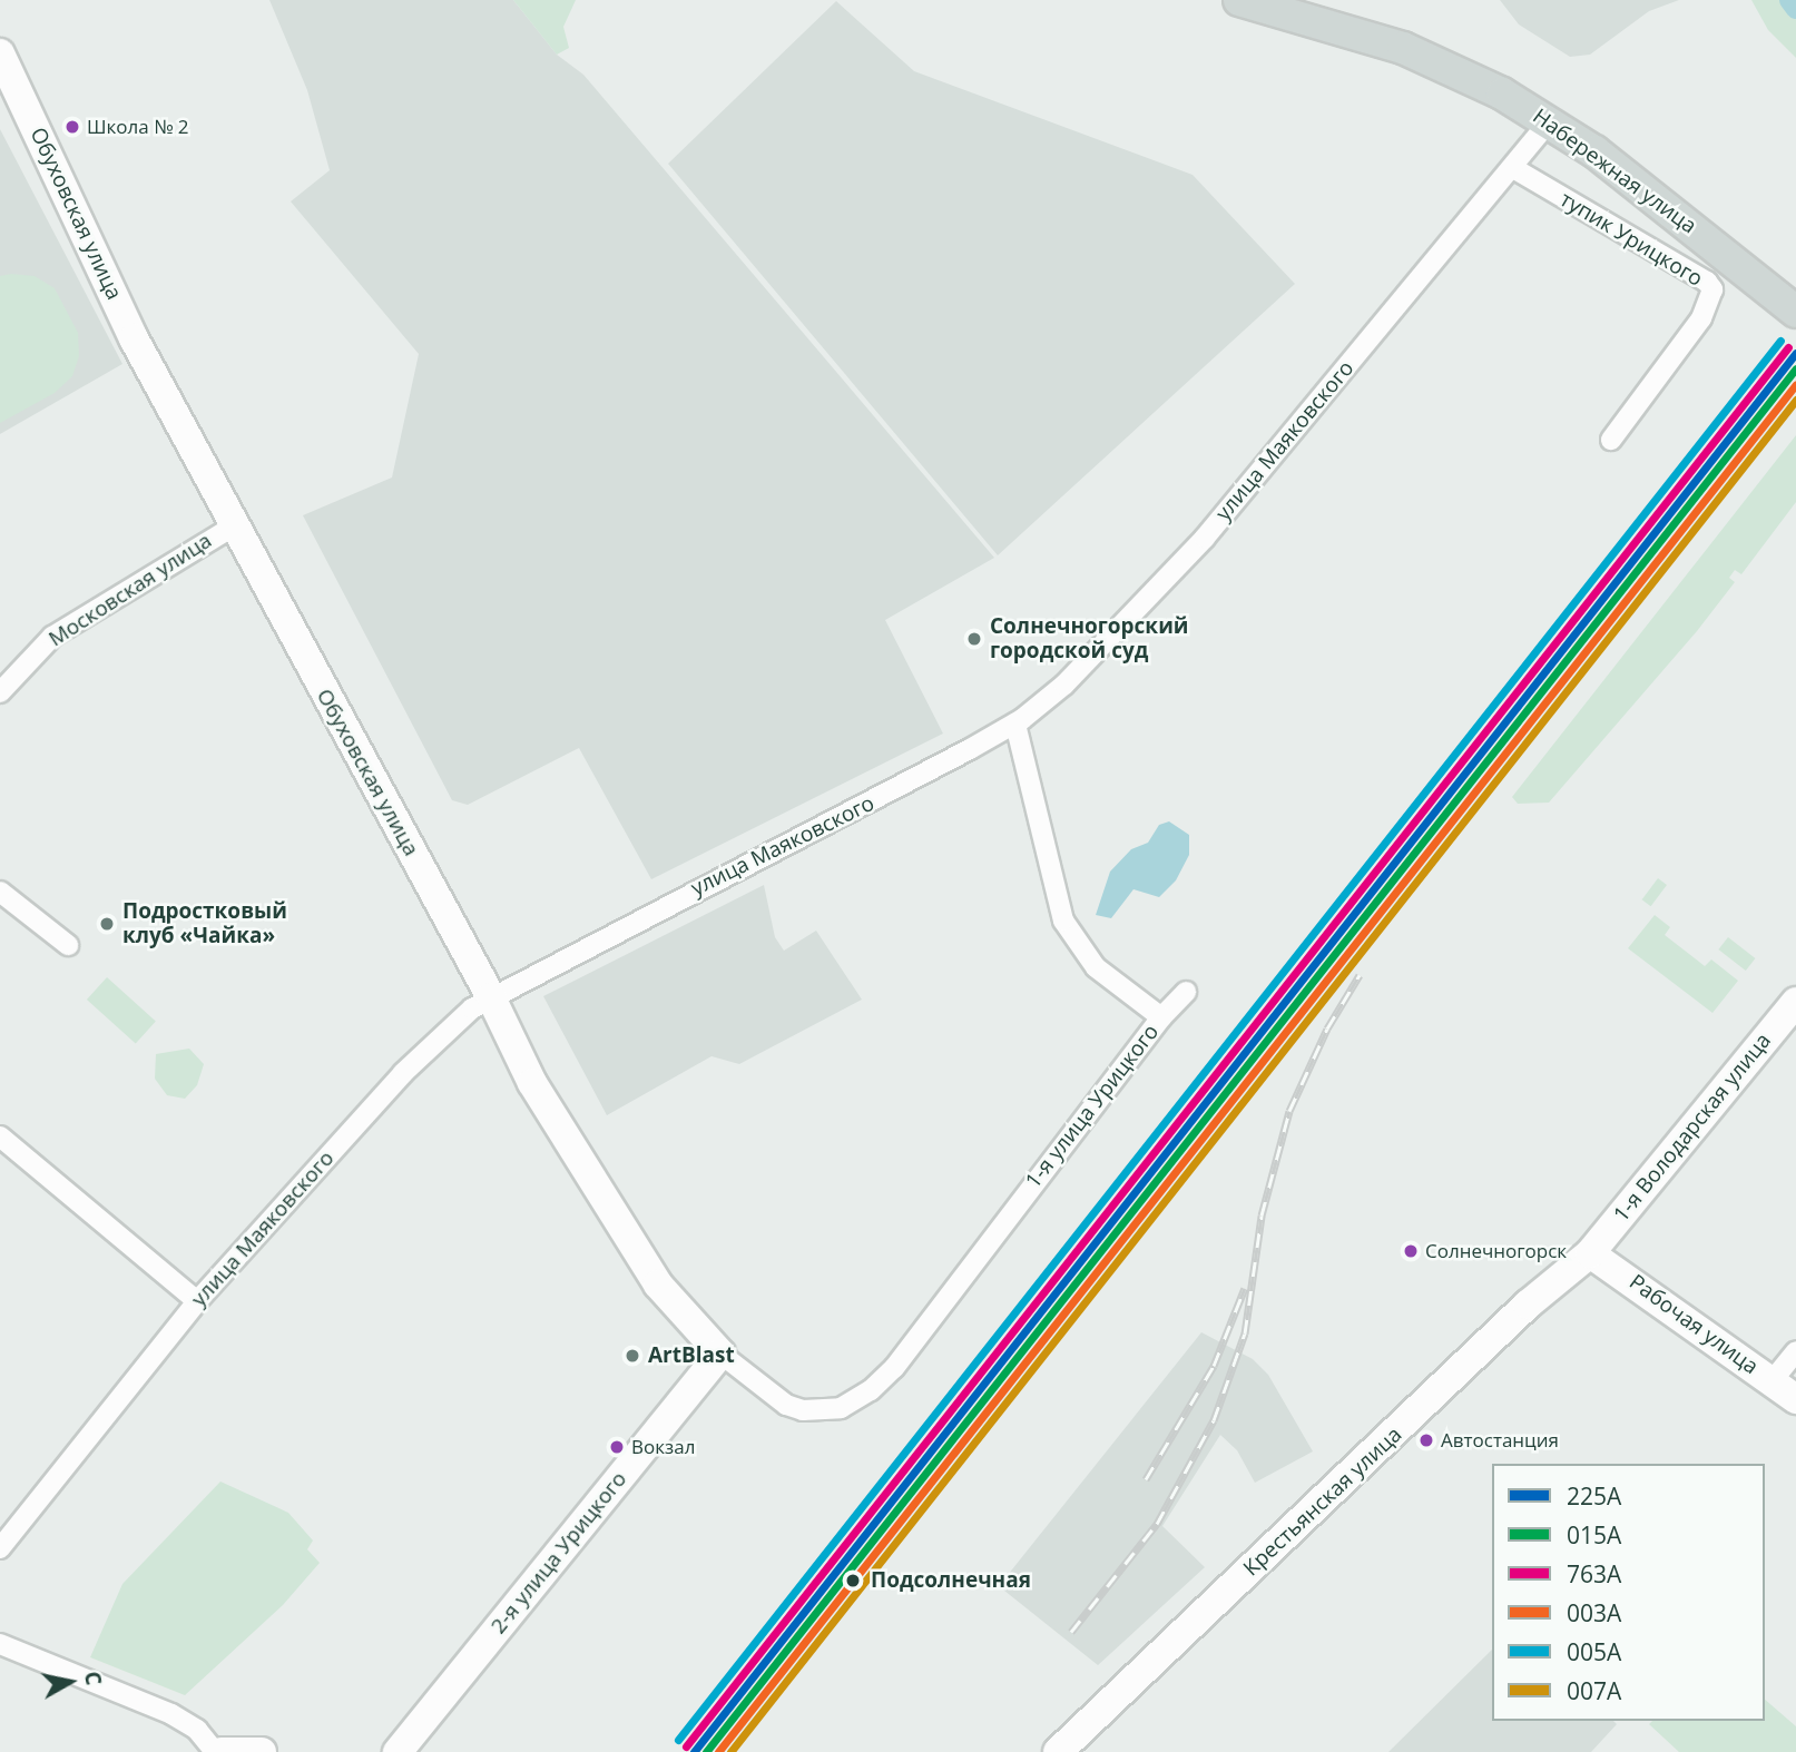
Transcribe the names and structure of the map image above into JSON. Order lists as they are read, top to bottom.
{
  "streets": {
    "main road": ["Набережная улица"],
    "street": [
      "Обуховская улица",
      "тупик Урицкого",
      "улица Маяковского",
      "Московская улица",
      "1-я улица Урицкого",
      "1-я Володарская улица",
      "Рабочая улица",
      "Крестьянская улица",
      "2-я улица Урицкого"
    ]
  },
  "crossings": [
    ["Набережная улица", "улица Маяковского"],
    ["Обуховская улица", "улица Маяковского"],
    ["Обуховская улица", "Московская улица"],
    ["Обуховская улица", "1-я улица Урицкого"],
    ["Обуховская улица", "2-я улица Урицкого"],
    ["тупик Урицкого", "улица Маяковского"],
    ["улица Маяковского", "1-я улица Урицкого"],
    ["1-я Володарская улица", "Рабочая улица"],
    ["1-я Володарская улица", "Крестьянская улица"],
    ["Рабочая улица", "Крестьянская улица"]
  ],
  "places": [
    "Школа № 2",
    "Солнечногорский городской суд",
    "Подростковый клуб «Чайка»",
    "Солнечногорск",
    "ArtBlast",
    "Автостанция",
    "Вокзал",
    "Подсолнечная"
  ],
  "lines": [
    "transit line 005А",
    "transit line 763А",
    "transit line 225А",
    "transit line 015А",
    "transit line 003А",
    "transit line 007А"
  ],
  "legend": [
    "225А",
    "015А",
    "763А",
    "003А",
    "005А",
    "007А"
  ],
  "north": "right"
}
